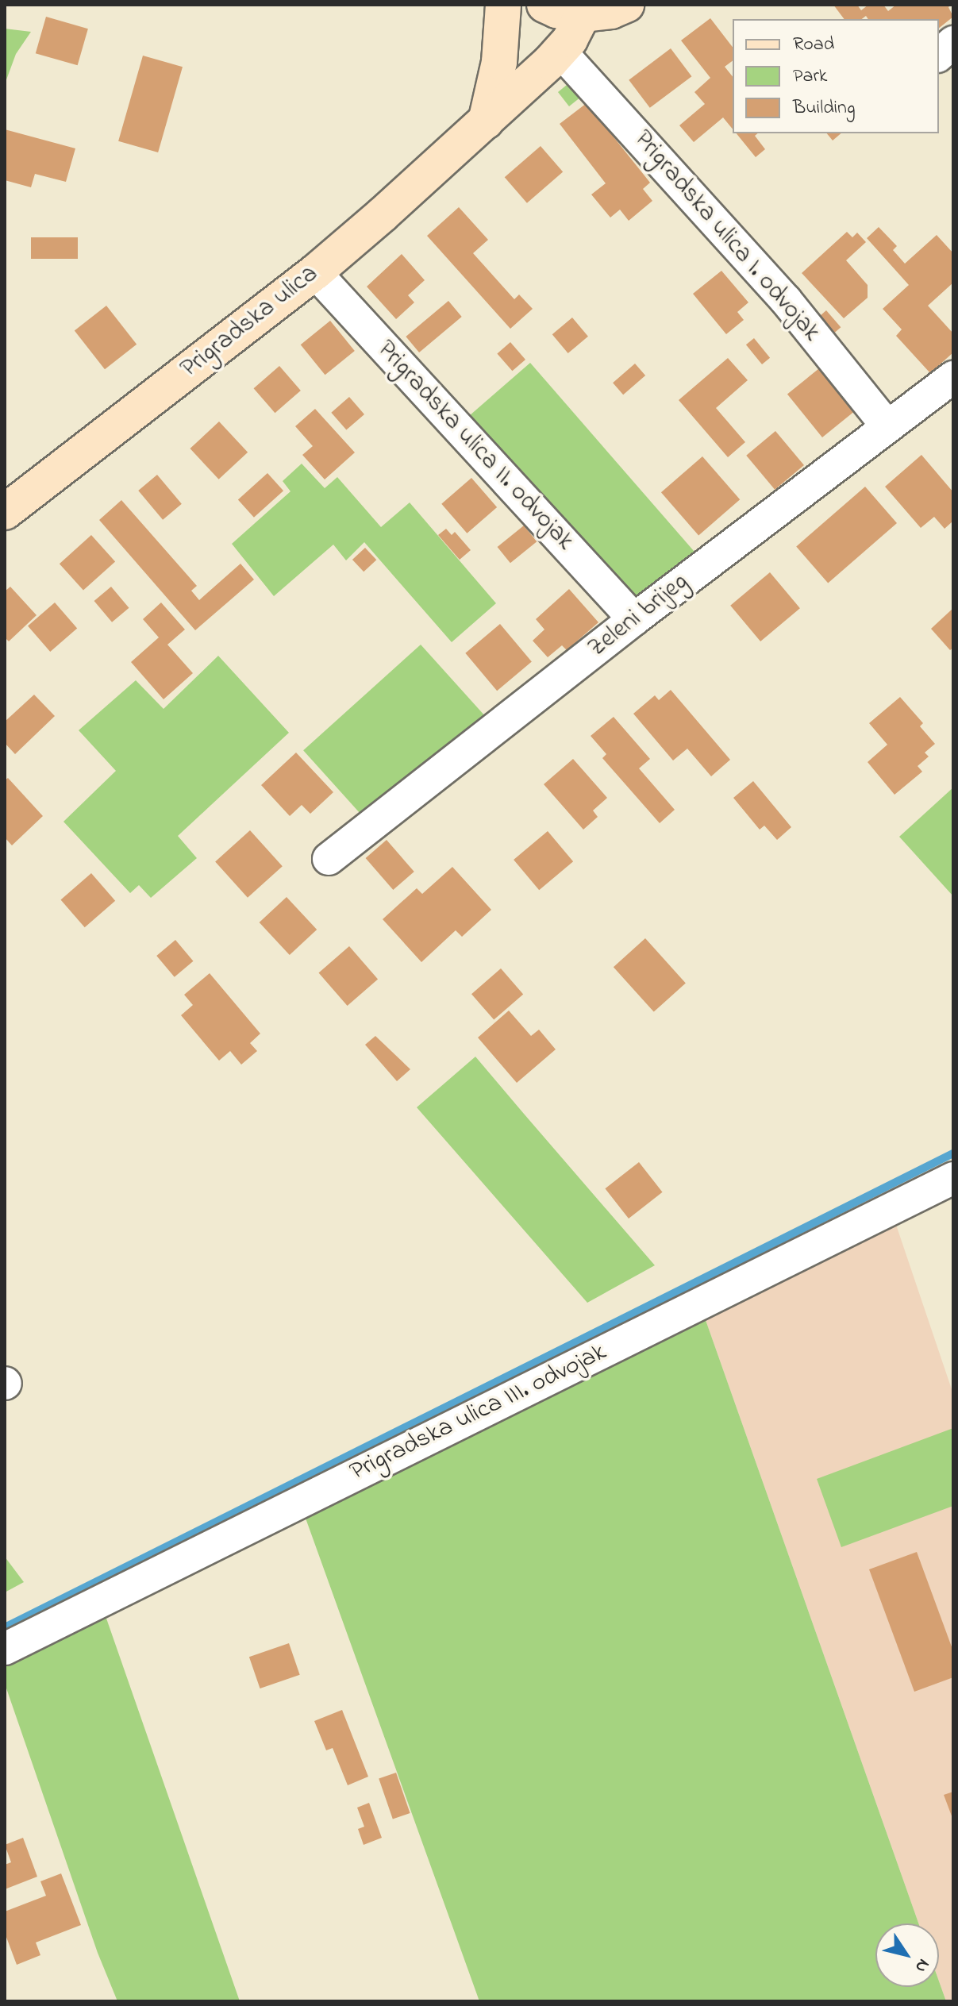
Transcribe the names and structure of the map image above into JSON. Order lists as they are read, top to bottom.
{
  "streets": {
    "main road": ["Prigradska ulica"],
    "street": [
      "Prigradska ulica I. odvojak",
      "Prigradska ulica II. odvojak",
      "Zeleni brijeg",
      "Prigradska ulica III. odvojak"
    ]
  },
  "crossings": [
    ["Prigradska ulica I. odvojak", "Prigradska ulica"],
    ["Prigradska ulica I. odvojak", "Zeleni brijeg"],
    ["Prigradska ulica", "Prigradska ulica II. odvojak"],
    ["Prigradska ulica II. odvojak", "Zeleni brijeg"]
  ],
  "legend": ["Road", "Park", "Building"],
  "north": "bottom right"
}
